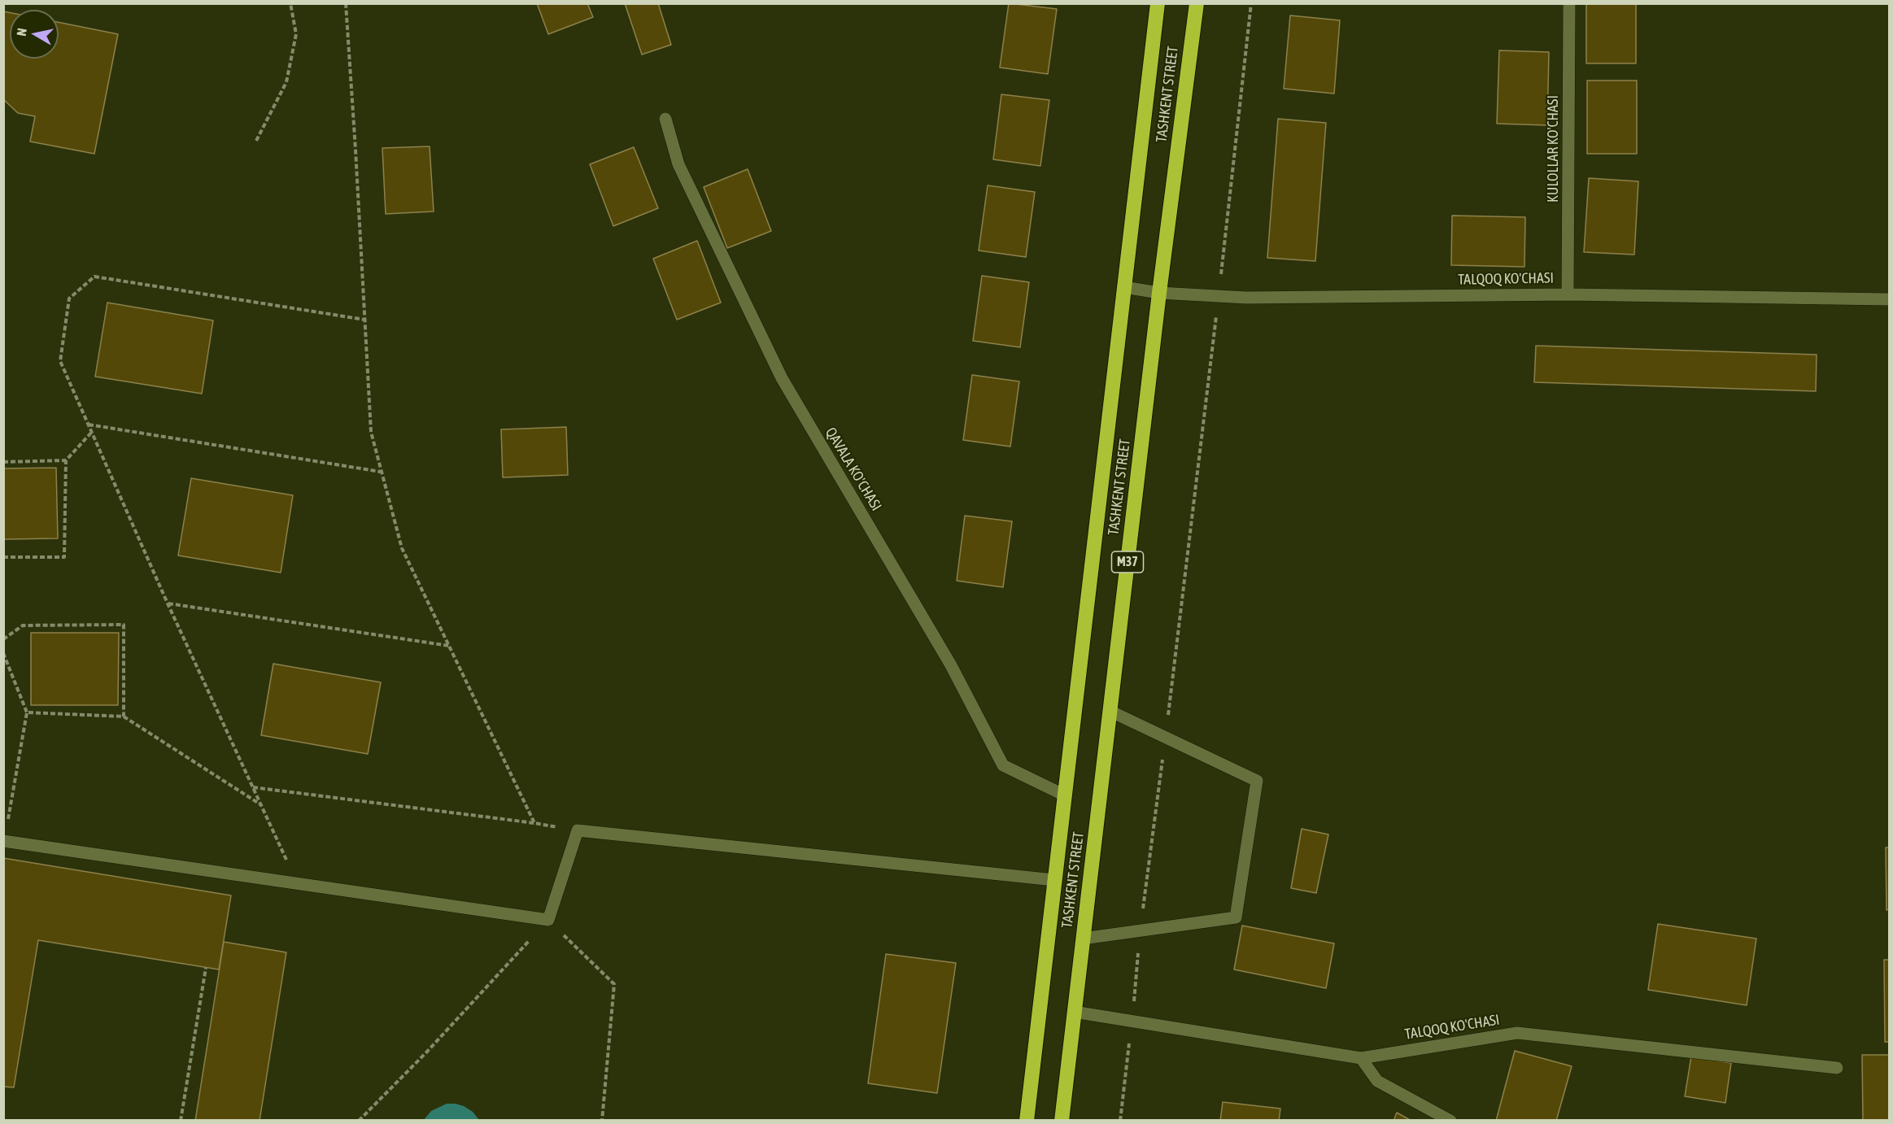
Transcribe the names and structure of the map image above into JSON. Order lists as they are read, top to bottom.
{
  "streets": {
    "highway": ["TASHKENT STREET", "M37"],
    "street": ["KULOLLAR KO'CHASI", "TALQOQ KO'CHASI", "QAVALA KO'CHASI"]
  },
  "crossings": [
    ["TASHKENT STREET", "TALQOQ KO'CHASI"],
    ["TASHKENT STREET", "QAVALA KO'CHASI"],
    ["KULOLLAR KO'CHASI", "TALQOQ KO'CHASI"]
  ],
  "north": "left"
}
